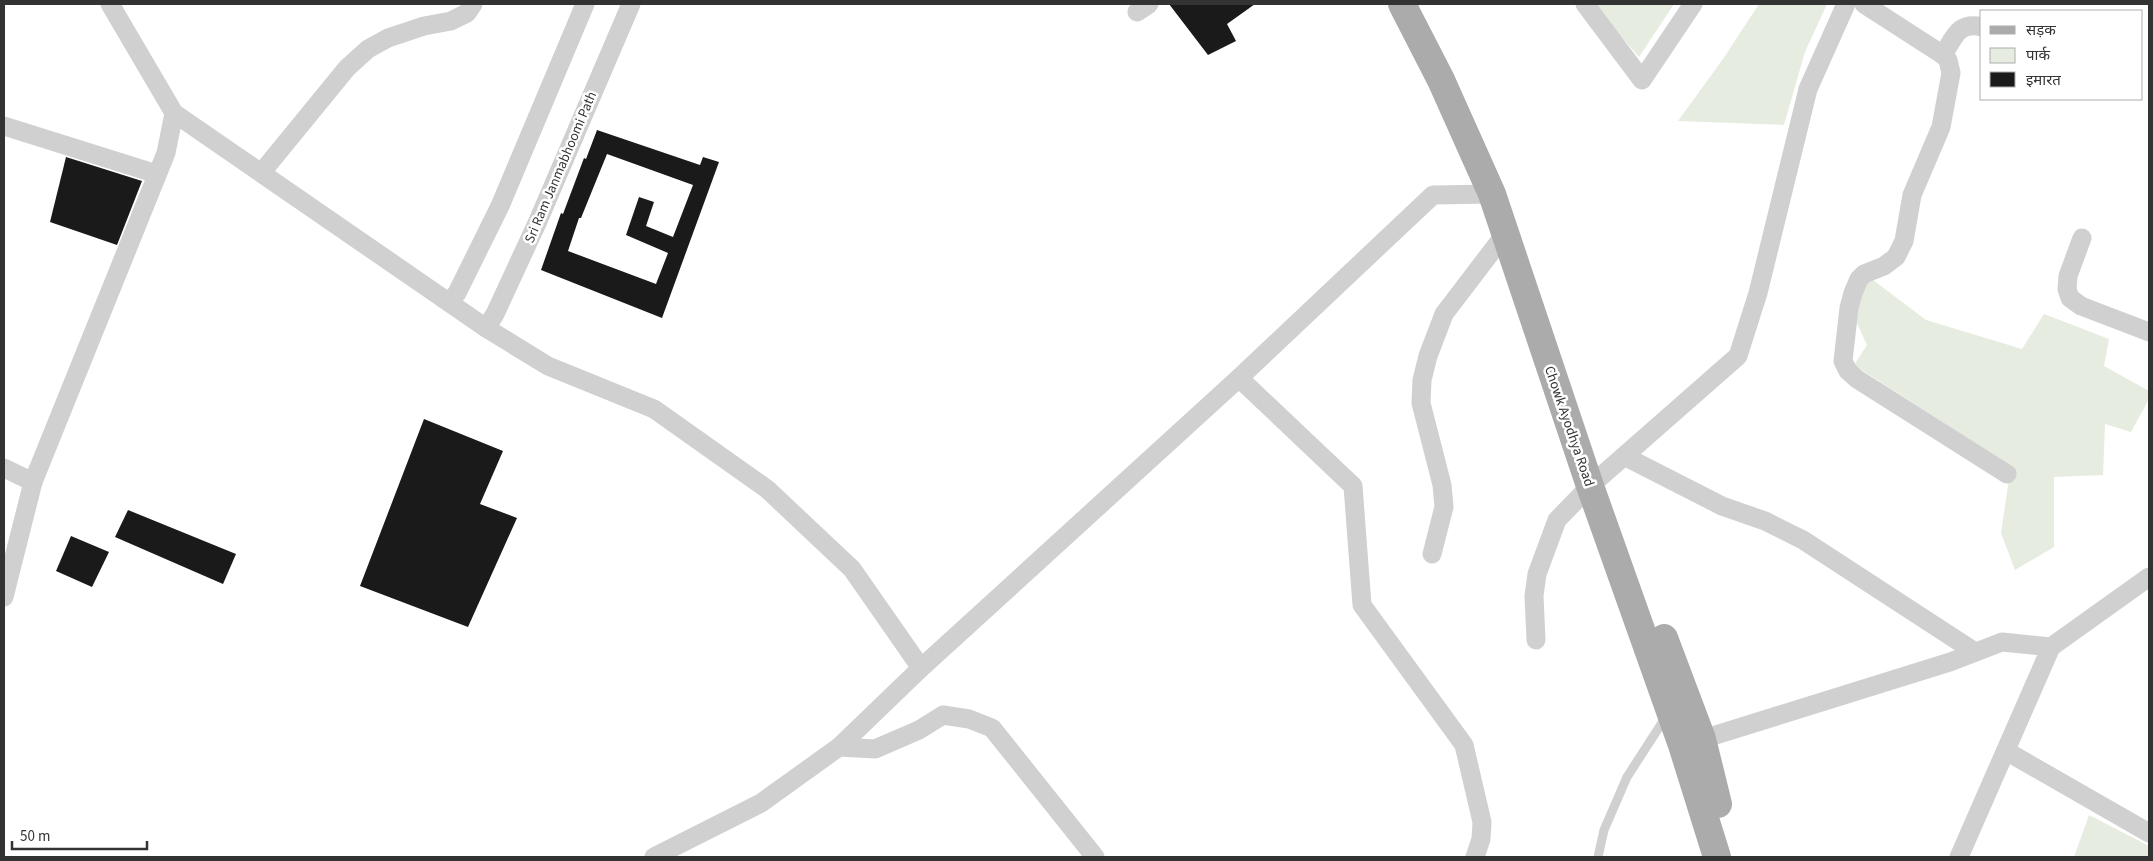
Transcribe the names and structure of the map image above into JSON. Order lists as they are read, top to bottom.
{
  "streets": {
    "main road": ["Chowk Ayodhya Road"],
    "street": ["Sri Ram Janmabhoomi Path"]
  },
  "legend": ["सड़क", "पार्क", "इमारत"],
  "scale_bar": "50 m"
}
